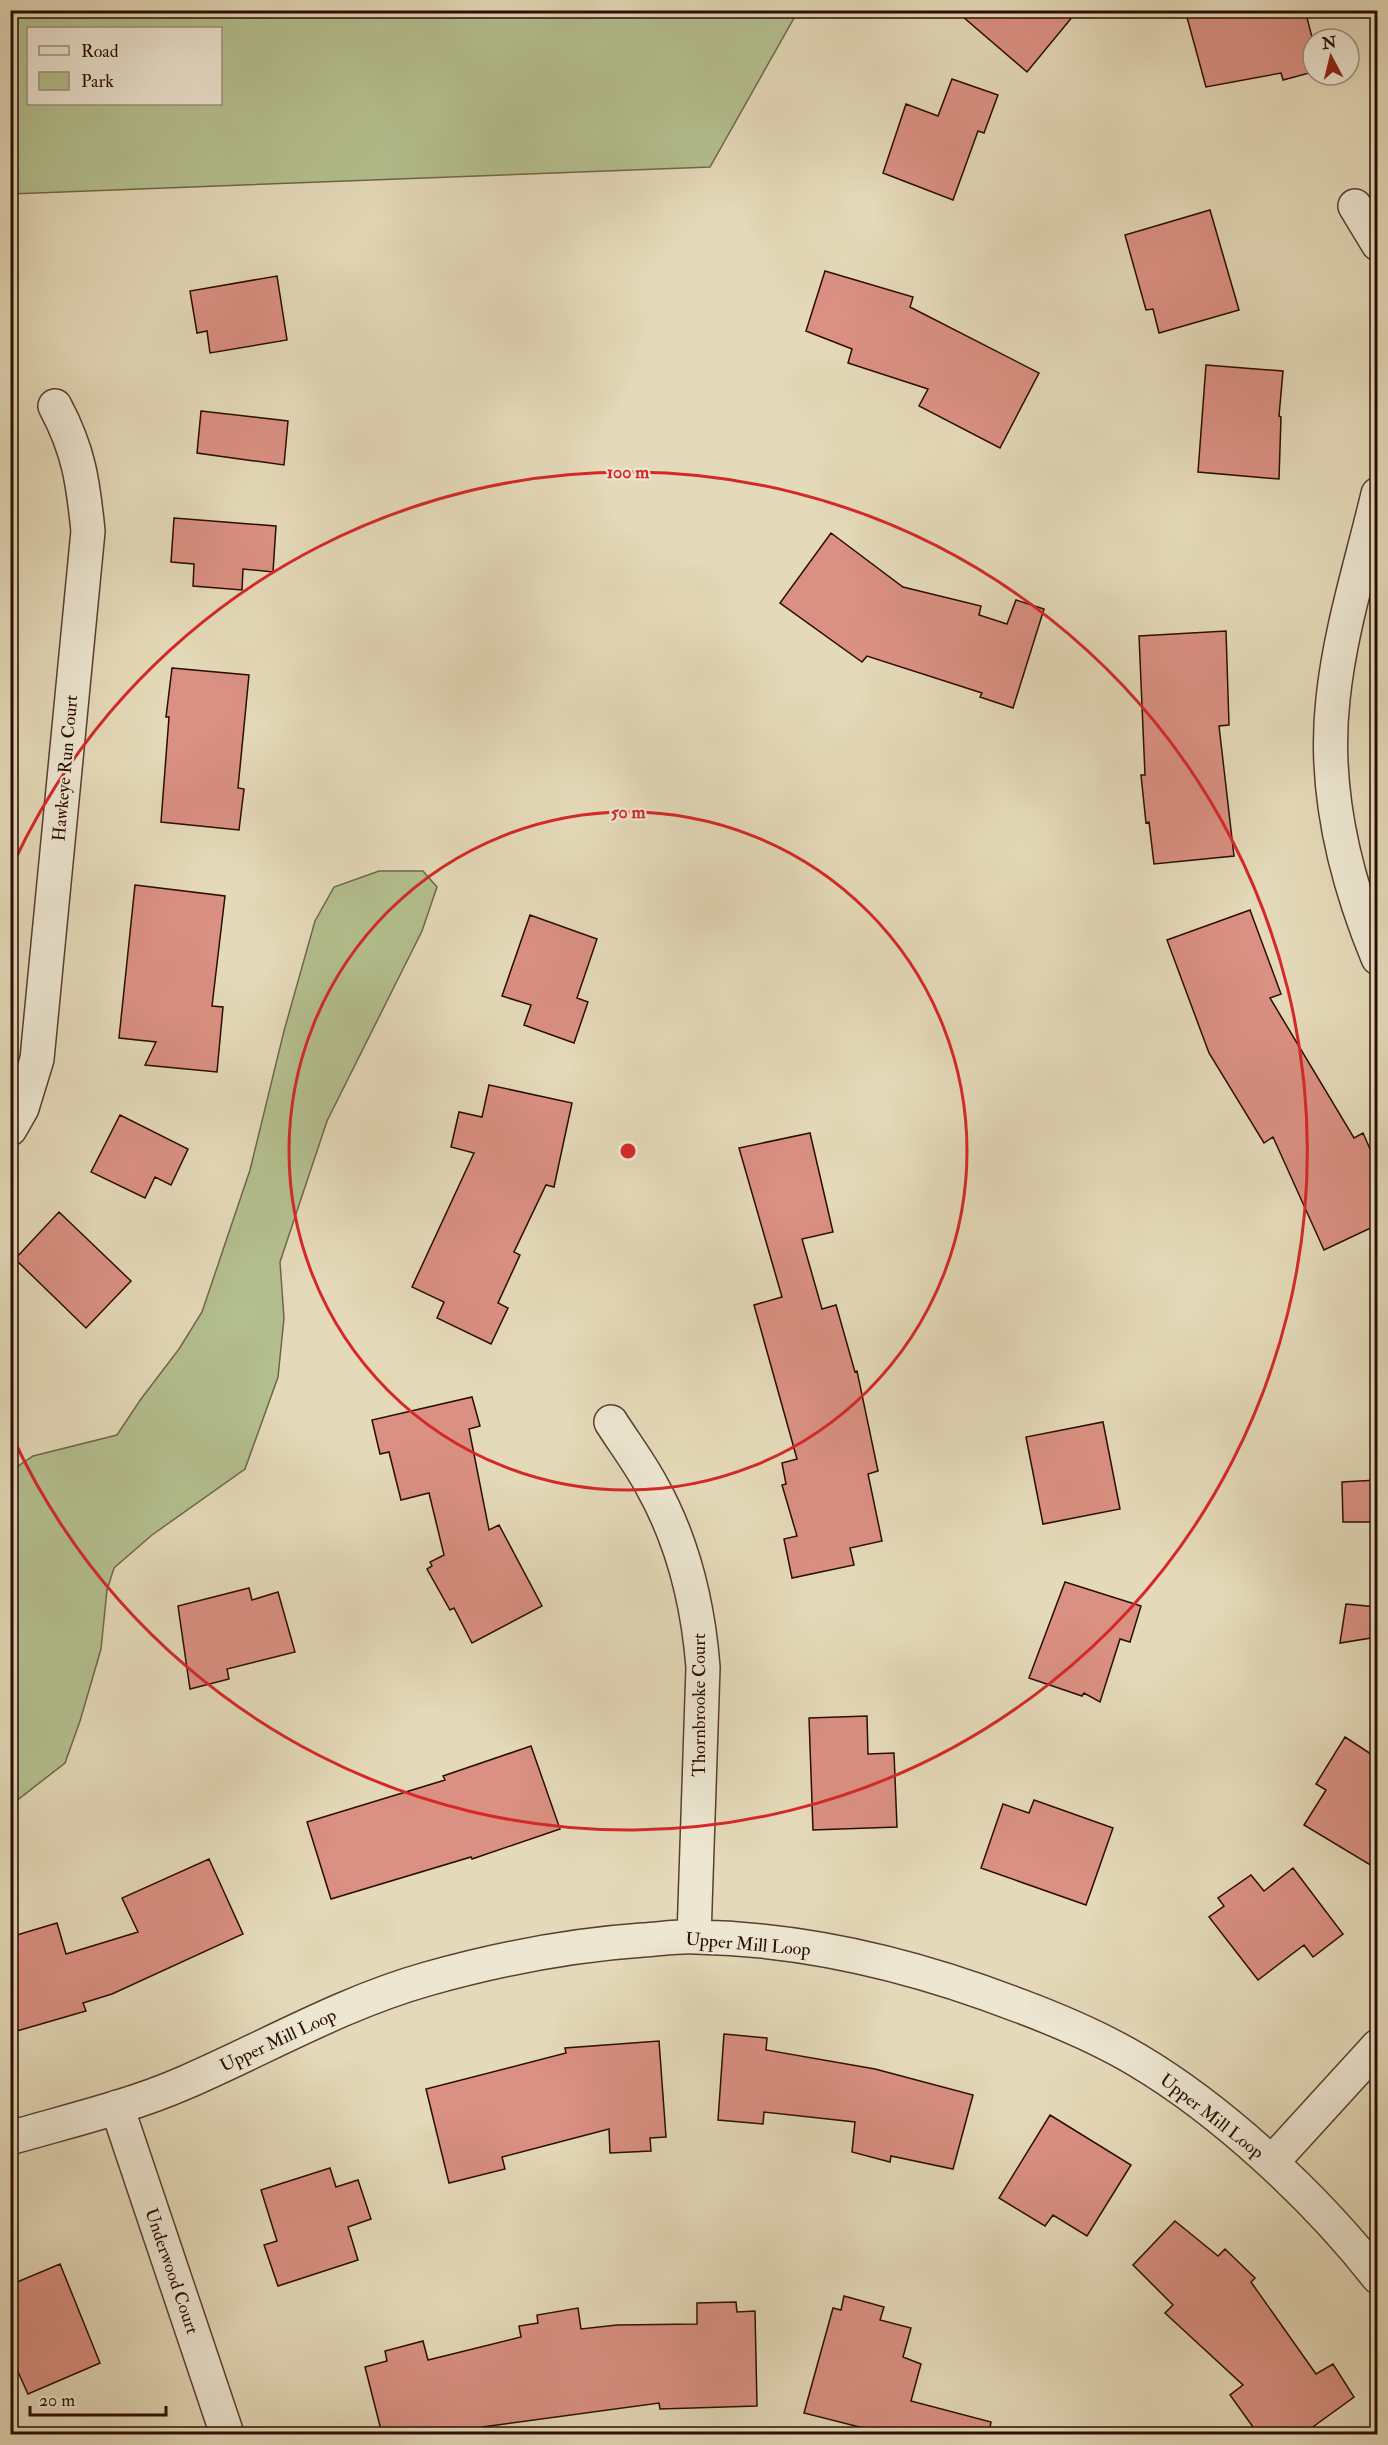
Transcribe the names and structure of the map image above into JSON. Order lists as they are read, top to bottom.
{
  "streets": {
    "street": [
      "Hawkeye Run Court",
      "Thornbrooke Court",
      "Upper Mill Loop",
      "Underwood Court"
    ]
  },
  "crossings": [
    ["Thornbrooke Court", "Upper Mill Loop"],
    ["Upper Mill Loop", "Underwood Court"]
  ],
  "legend": ["Road", "Park"],
  "scale_bar": "20 m",
  "north": "top",
  "rings": ["100 m", "50 m"]
}
